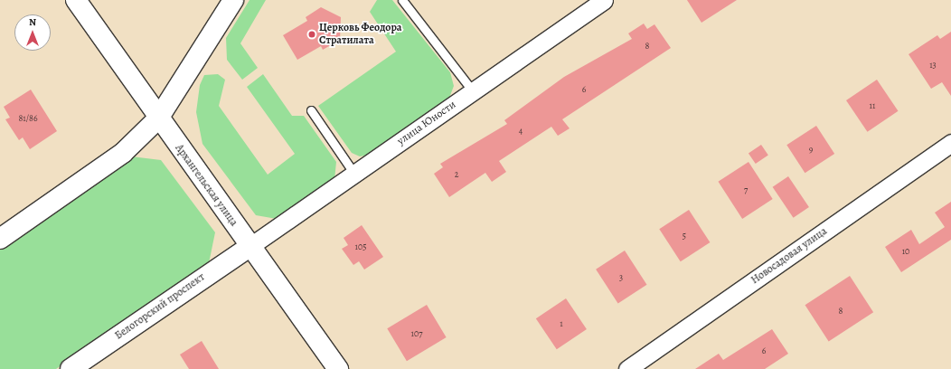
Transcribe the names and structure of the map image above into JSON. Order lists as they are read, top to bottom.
{
  "streets": {
    "street": [
      "улица Юности",
      "Архангельская улица",
      "Новосадовая улица",
      "Белогорский проспект"
    ]
  },
  "crossings": [
    ["улица Юности", "Архангельская улица"],
    ["улица Юности", "Белогорский проспект"],
    ["Архангельская улица", "Белогорский проспект"]
  ],
  "places": ["Церковь Феодора Стратилата"],
  "house_numbers": [
    "8",
    "13",
    "6",
    "11",
    "81/86",
    "4",
    "9",
    "2",
    "7",
    "5",
    "105",
    "10",
    "3",
    "8",
    "1",
    "107",
    "6"
  ],
  "north": "top"
}
